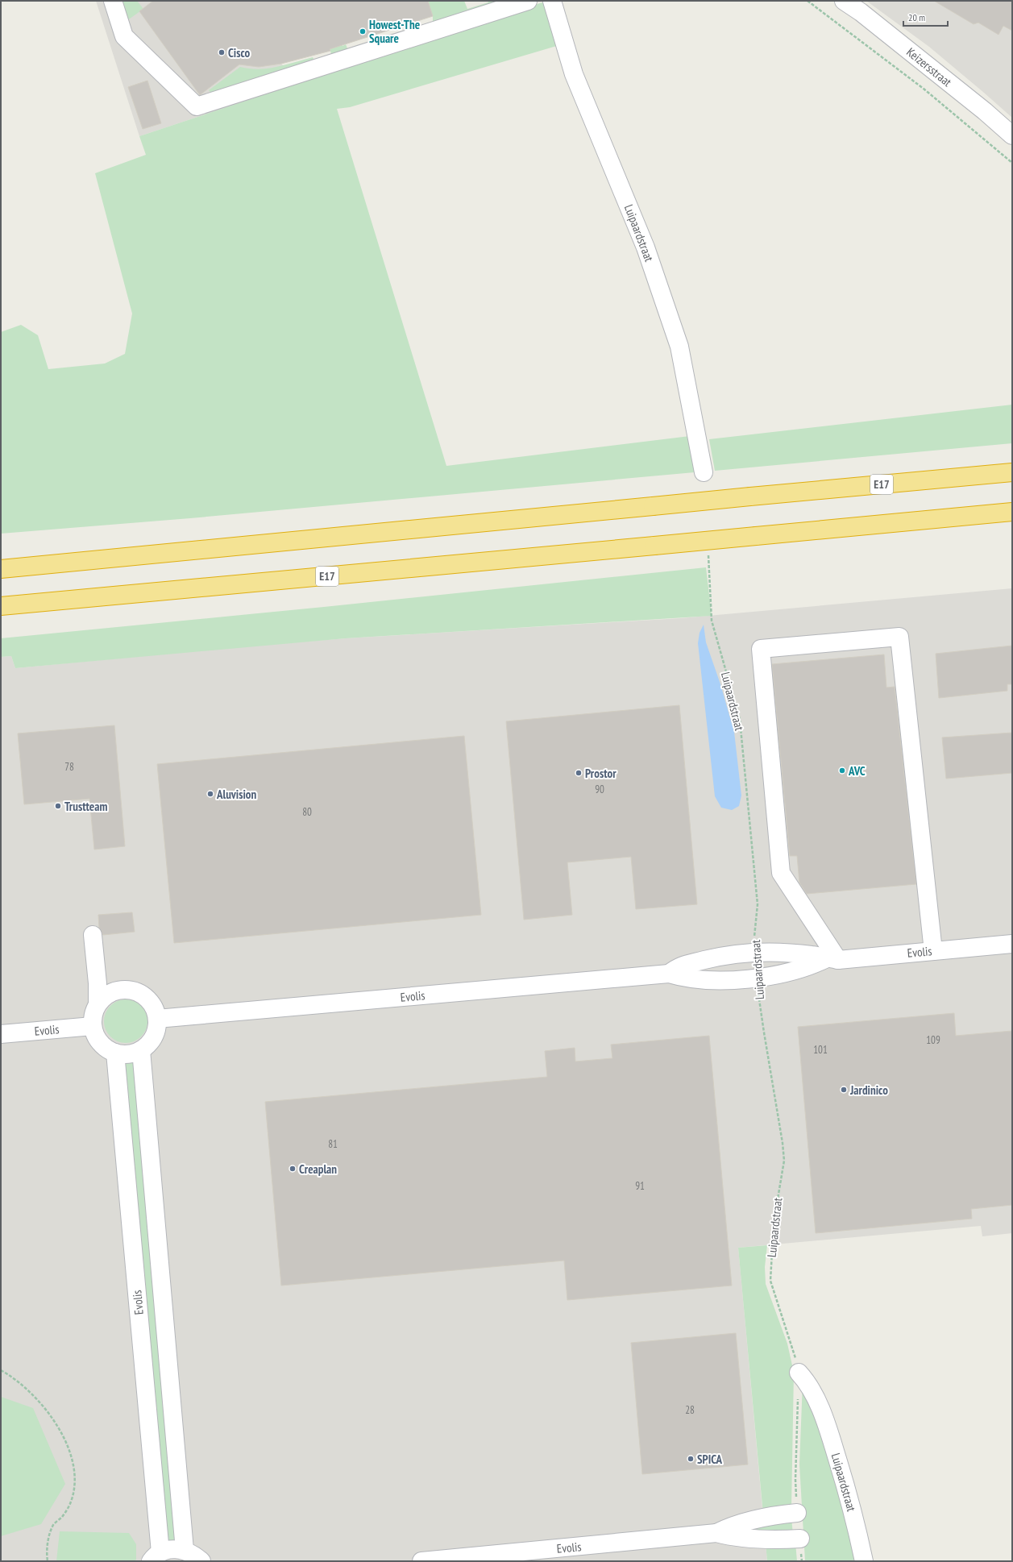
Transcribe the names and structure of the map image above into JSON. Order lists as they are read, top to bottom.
{
  "streets": {
    "highway": ["E17"],
    "street": ["Keizersstraat", "Luipaardstraat", "Evolis"]
  },
  "crossings": [
    ["Luipaardstraat", "Evolis"]
  ],
  "places": [
    "Howest-The Square",
    "Cisco",
    "AVC",
    "Prostor",
    "Aluvision",
    "Trustteam",
    "Jardinico",
    "Creaplan",
    "SPICA"
  ],
  "house_numbers": [
    "78",
    "90",
    "80",
    "109",
    "101",
    "81",
    "91",
    "28"
  ],
  "scale_bar": "20 m"
}
